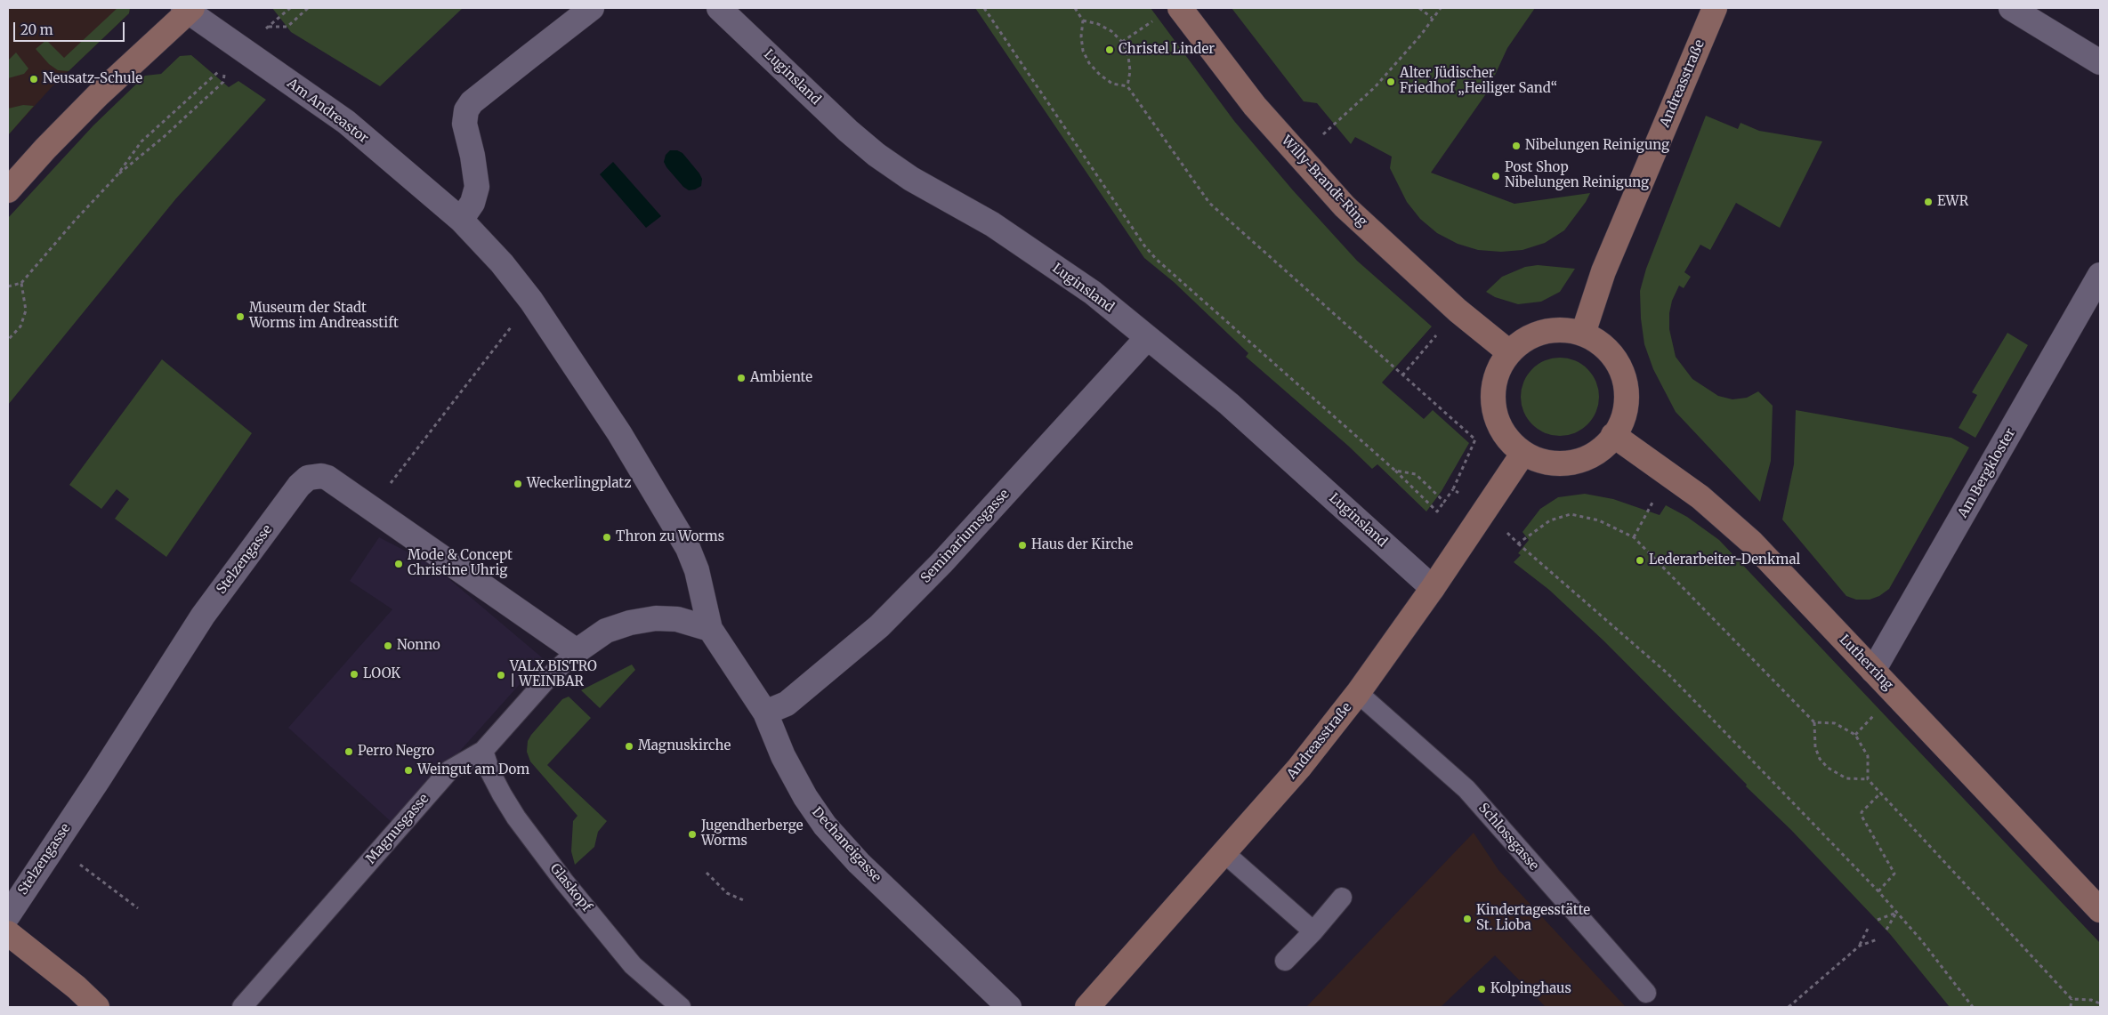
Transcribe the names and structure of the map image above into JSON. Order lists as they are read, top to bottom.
{
  "streets": {
    "street": [
      "Luginsland",
      "Andreasstraße",
      "Am Andreastor",
      "Willy-Brandt-Ring",
      "Am Bergkloster",
      "Seminariumsgasse",
      "Stelzengasse",
      "Lutherring",
      "Magnusgasse",
      "Dechaneigasse"
    ],
    "lane": ["Schlossgasse", "Glaskopf"]
  },
  "crossings": [
    ["Luginsland", "Andreasstraße"],
    ["Luginsland", "Seminariumsgasse"],
    ["Andreasstraße", "Willy-Brandt-Ring"],
    ["Andreasstraße", "Lutherring"],
    ["Andreasstraße", "Schlossgasse"],
    ["Willy-Brandt-Ring", "Lutherring"],
    ["Am Bergkloster", "Lutherring"],
    ["Seminariumsgasse", "Dechaneigasse"],
    ["Stelzengasse", "Magnusgasse"],
    ["Magnusgasse", "Dechaneigasse"],
    ["Magnusgasse", "Glaskopf"]
  ],
  "places": [
    "Christel Linder",
    "Neusatz-Schule",
    "Alter Jüdischer Friedhof „Heiliger Sand“",
    "Nibelungen Reinigung",
    "Post Shop Nibelungen Reinigung",
    "EWR",
    "Museum der Stadt Worms im Andreasstift",
    "Ambiente",
    "Weckerlingplatz",
    "Thron zu Worms",
    "Haus der Kirche",
    "Lederarbeiter-Denkmal",
    "Mode & Concept Christine Uhrig",
    "Nonno",
    "LOOK",
    "VALX BISTRO | WEINBAR",
    "Magnuskirche",
    "Perro Negro",
    "Weingut am Dom",
    "Jugendherberge Worms",
    "Kindertagesstätte St. Lioba",
    "Kolpinghaus"
  ],
  "scale_bar": "20 m"
}
